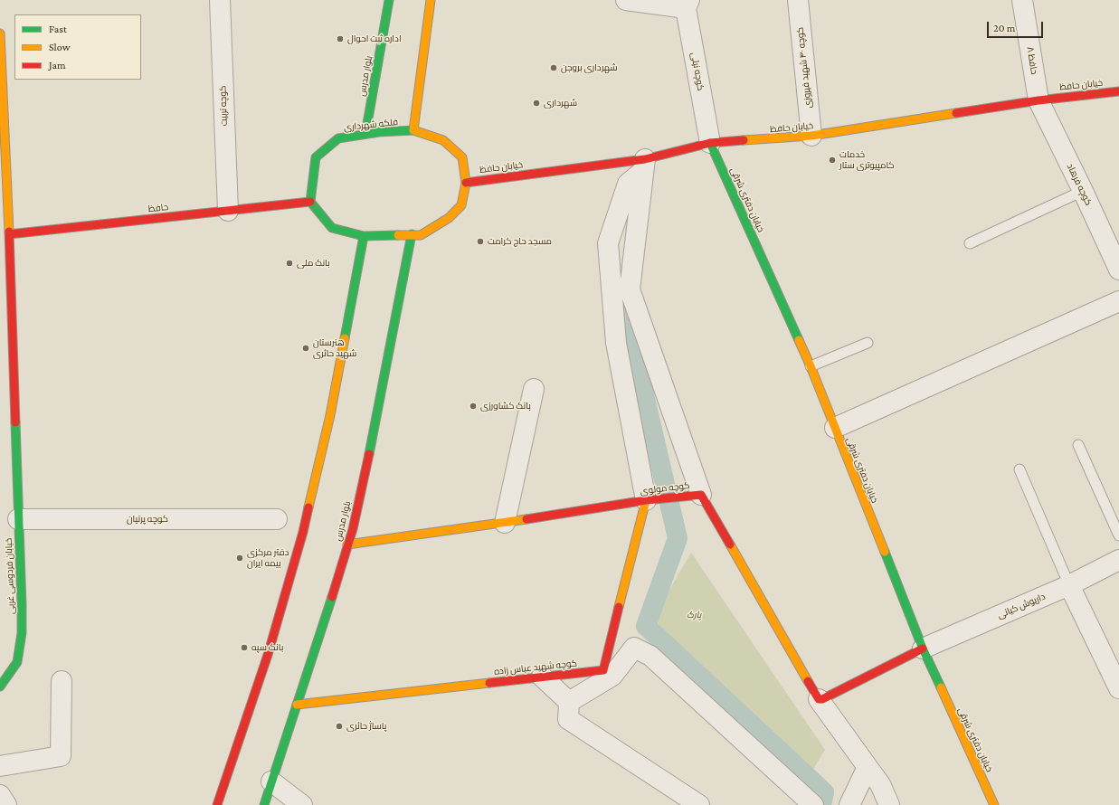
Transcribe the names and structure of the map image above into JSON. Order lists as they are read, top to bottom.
{
  "streets": {
    "street": [
      "حافظ ۸",
      "کوچه ۴۰ شهید فیروزی",
      "کوچه نیلی",
      "بلوار مدرس",
      "خیابان حافظ",
      "کوچه تربیت",
      "فلکه شهرداری",
      "کوچه فرهاد",
      "خیابان دفتری شرقی",
      "حافظ",
      "کوچه مولوی",
      "کوچه پرنیان",
      "خیابان فردوسی غربی",
      "داریوش کیانی",
      "کوچه شهید عباس زاده"
    ]
  },
  "crossings": [
    ["حافظ ۸", "خیابان حافظ"],
    ["حافظ ۸", "کوچه فرهاد"],
    ["کوچه ۴۰ شهید فیروزی", "خیابان حافظ"],
    ["کوچه نیلی", "خیابان حافظ"],
    ["کوچه نیلی", "خیابان دفتری شرقی"],
    ["بلوار مدرس", "فلکه شهرداری"],
    ["بلوار مدرس", "کوچه مولوی"],
    ["بلوار مدرس", "کوچه شهید عباس زاده"],
    ["خیابان حافظ", "فلکه شهرداری"],
    ["خیابان حافظ", "کوچه فرهاد"],
    ["خیابان حافظ", "خیابان دفتری شرقی"],
    ["کوچه تربیت", "حافظ"],
    ["فلکه شهرداری", "حافظ"],
    ["خیابان دفتری شرقی", "داریوش کیانی"],
    ["حافظ", "خیابان فردوسی غربی"],
    ["کوچه مولوی", "کوچه شهید عباس زاده"],
    ["کوچه پرنیان", "خیابان فردوسی غربی"]
  ],
  "parks": ["پارک"],
  "places": [
    "اداره ثبت احوال",
    "شهرداری بروجن",
    "شهرداری",
    "خدمات کامپیوتری ستار",
    "مسجد حاج کرامت",
    "بانک ملی",
    "هنرستان شهید حائری",
    "بانک کشاورزی",
    "دفتر مرکزی بیمه ایران",
    "بانک سپه",
    "پاساژ حائری"
  ],
  "legend": ["Fast", "Slow", "Jam"],
  "scale_bar": "20 m"
}
